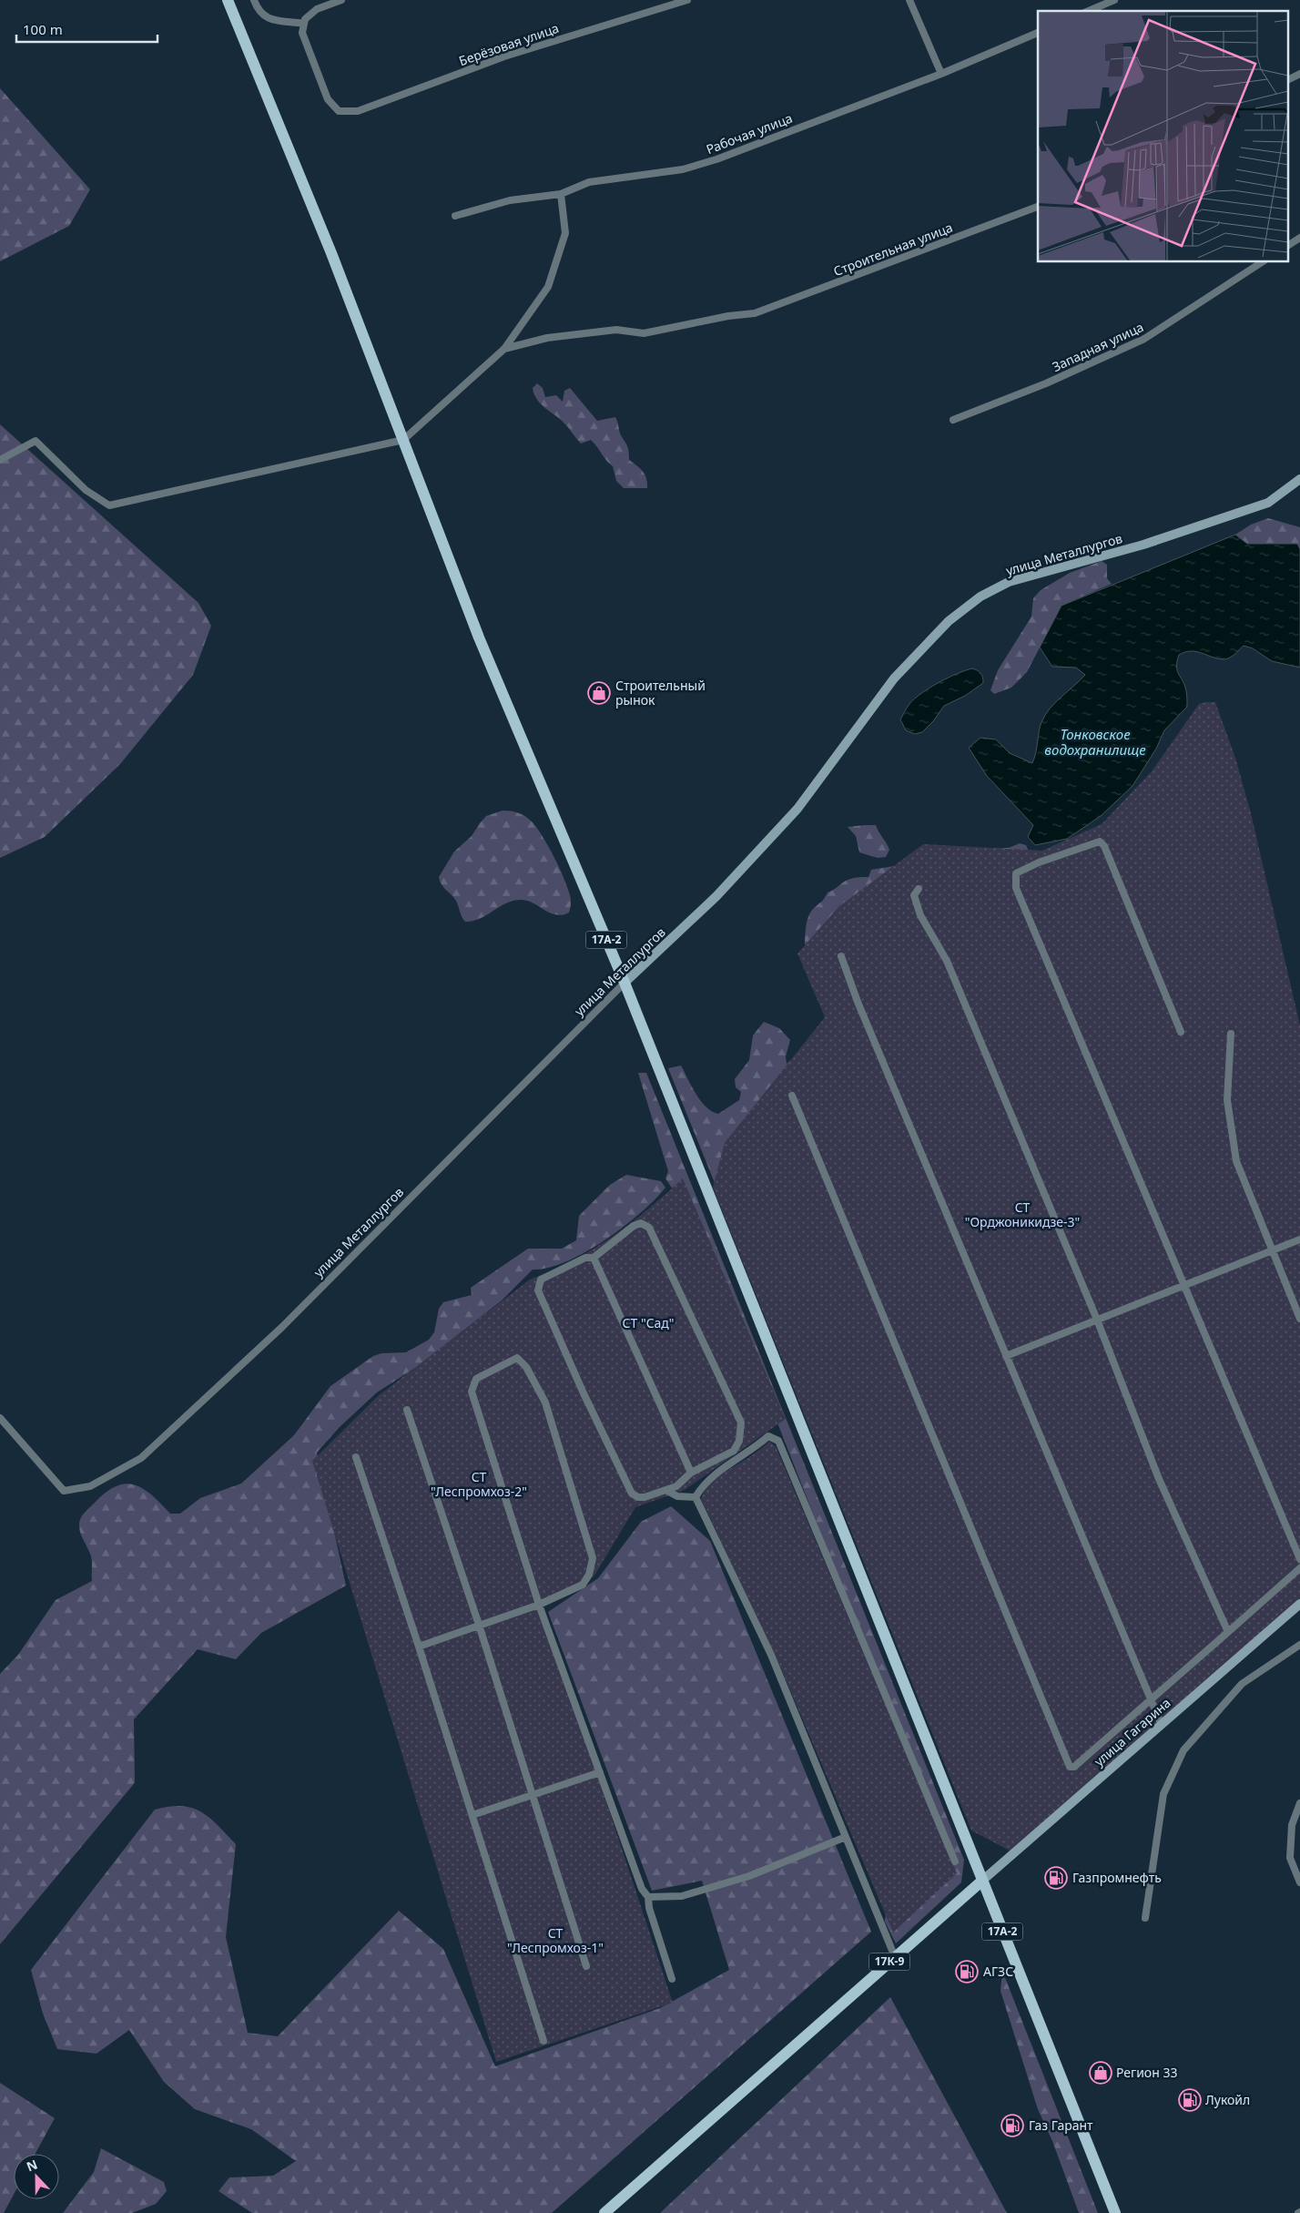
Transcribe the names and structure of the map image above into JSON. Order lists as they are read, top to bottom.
{
  "streets": {
    "main road": ["17А-2", "17К-9"],
    "street": [
      "Берёзовая улица",
      "Рабочая улица",
      "Строительная улица",
      "Западная улица",
      "улица Металлургов",
      "улица Гагарина"
    ]
  },
  "crossings": [
    ["улица Металлургов", "17А-2"],
    ["17А-2", "улица Гагарина"],
    ["17А-2", "17К-9"],
    ["улица Гагарина", "17К-9"]
  ],
  "water": ["Тонковское водохранилище"],
  "parks": [
    "СТ \"Орджоникидзе-3\"",
    "СТ \"Сад\"",
    "СТ \"Леспромхоз-2\"",
    "СТ \"Леспромхоз-1\""
  ],
  "places": {
    "shop": ["Строительный рынок", "Регион 33"],
    "fuel station": [
      "Газпромнефть",
      "АГЗС",
      "Лукойл",
      "Газ Гарант"
    ]
  },
  "scale_bar": "100 m",
  "north": "top"
}
